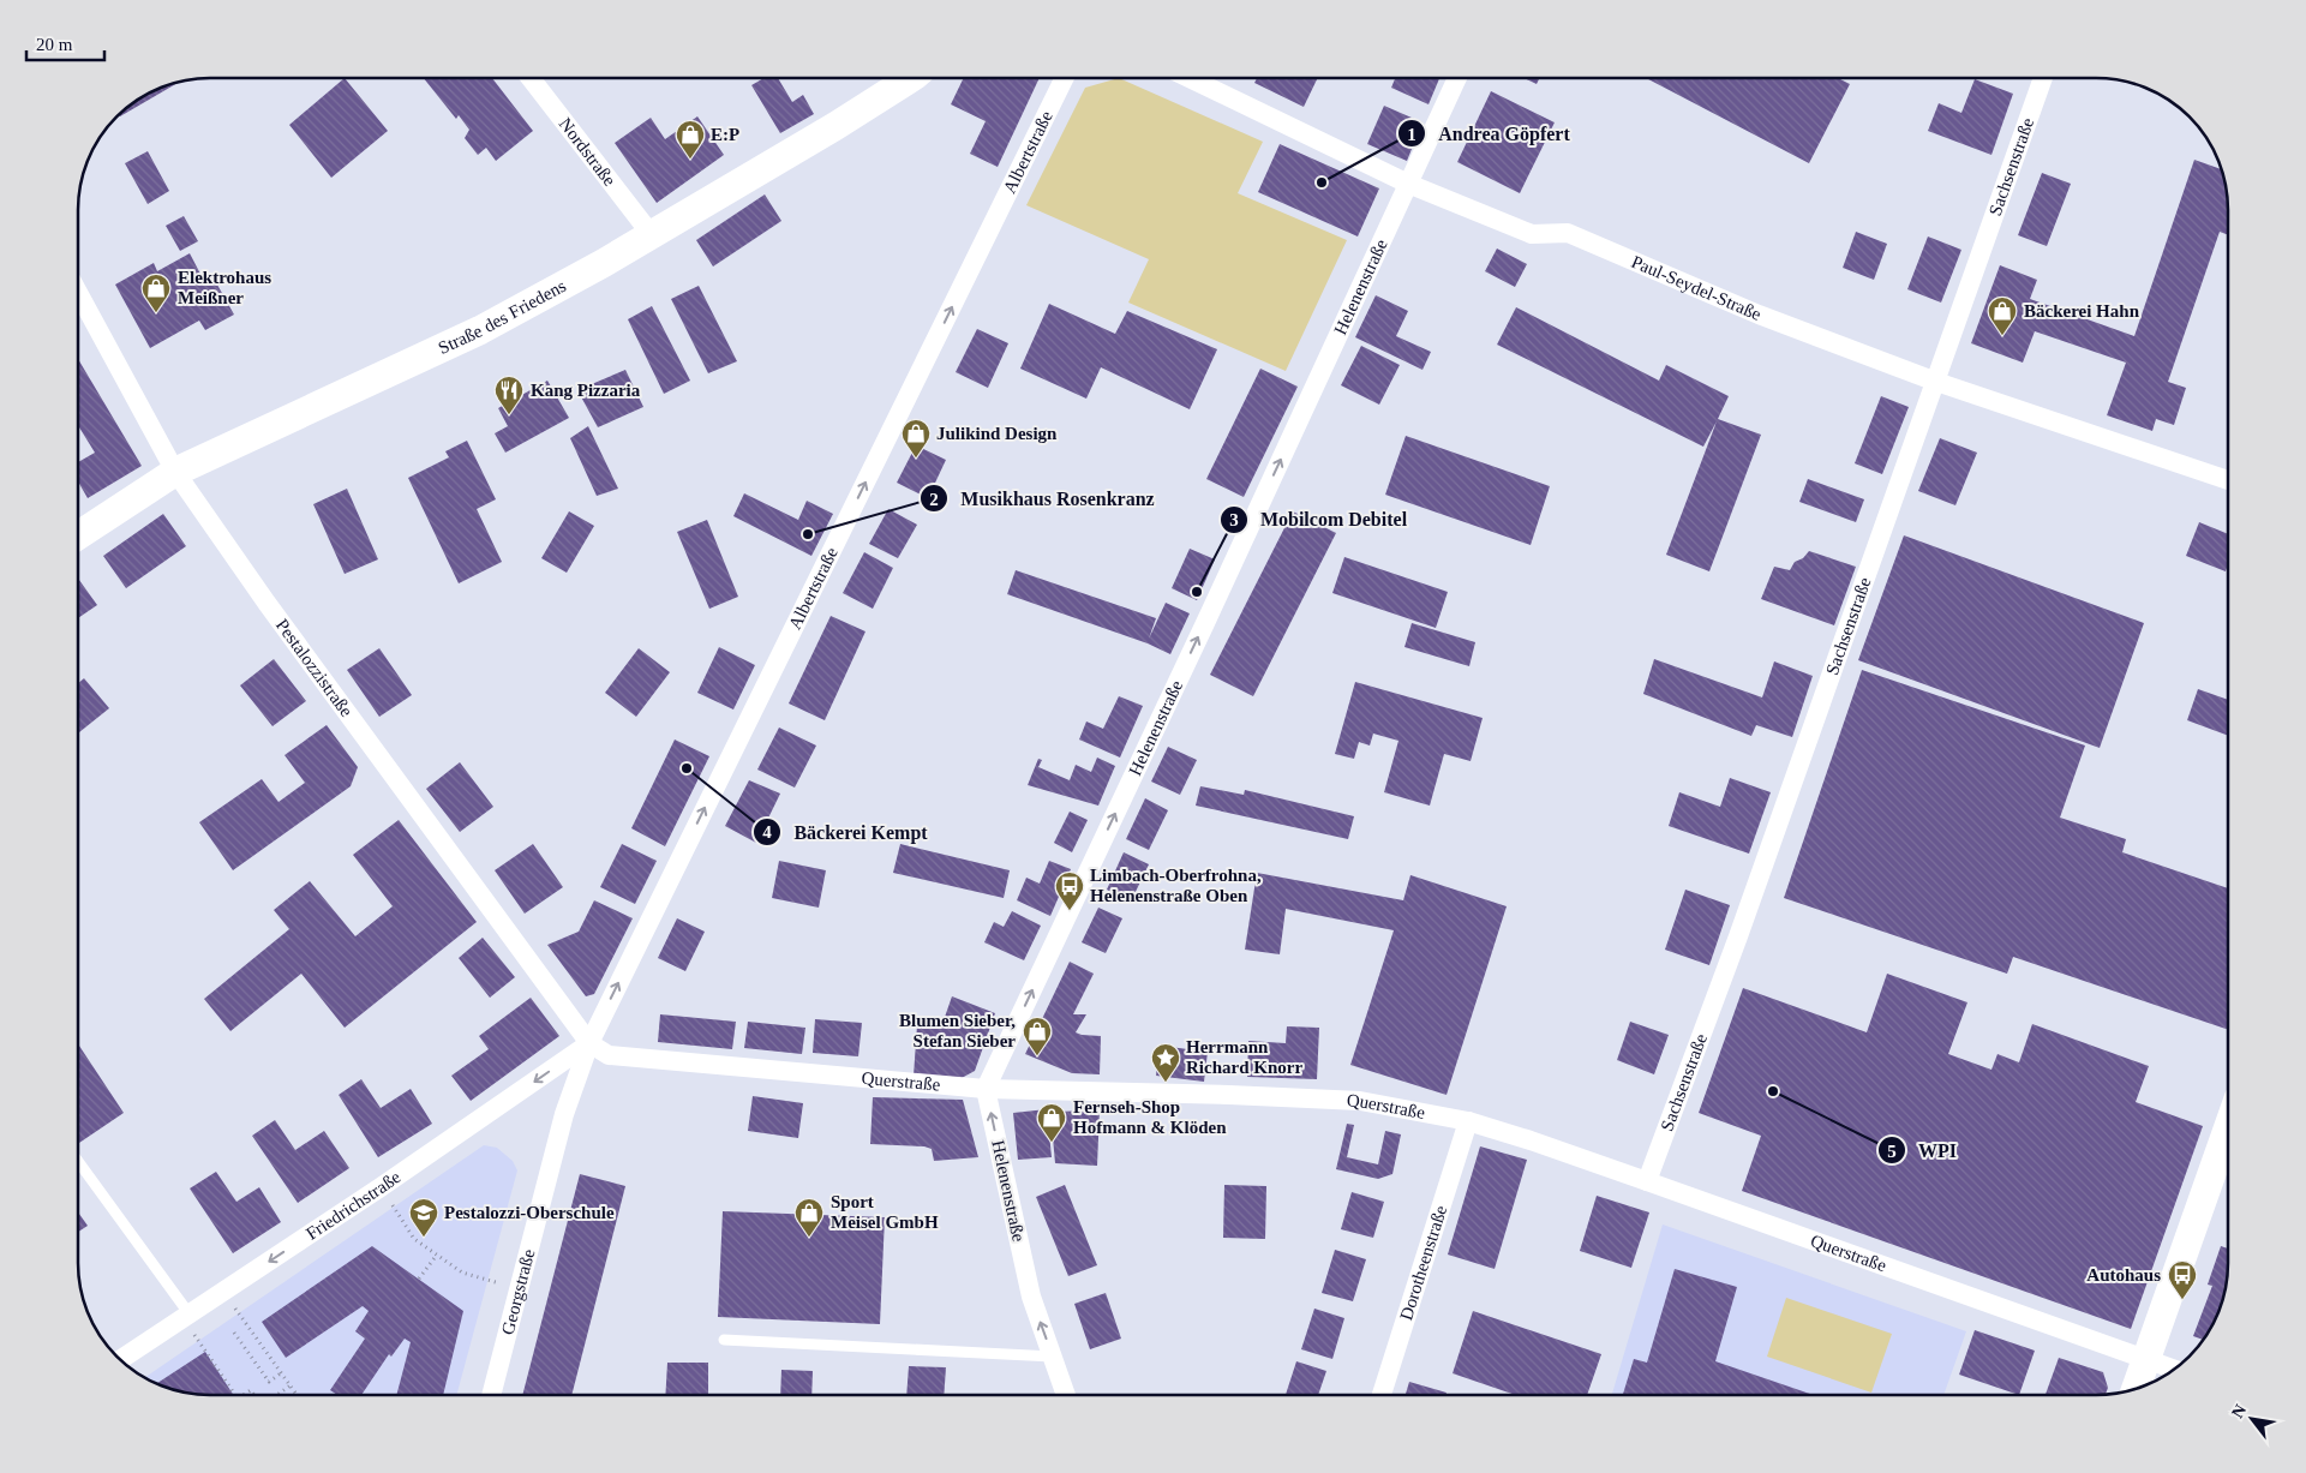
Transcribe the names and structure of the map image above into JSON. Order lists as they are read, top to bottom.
{
  "streets": {
    "main road": ["Straße des Friedens"],
    "street": [
      "Nordstraße",
      "Albertstraße",
      "Sachsenstraße",
      "Helenenstraße",
      "Paul-Seydel-Straße",
      "Pestalozzistraße",
      "Querstraße",
      "Friedrichstraße",
      "Dorotheenstraße",
      "Georgstraße"
    ]
  },
  "crossings": [
    ["Nordstraße", "Straße des Friedens"],
    ["Albertstraße", "Pestalozzistraße"],
    ["Albertstraße", "Querstraße"],
    ["Albertstraße", "Friedrichstraße"],
    ["Albertstraße", "Georgstraße"],
    ["Sachsenstraße", "Paul-Seydel-Straße"],
    ["Sachsenstraße", "Querstraße"],
    ["Helenenstraße", "Paul-Seydel-Straße"],
    ["Helenenstraße", "Querstraße"],
    ["Straße des Friedens", "Pestalozzistraße"],
    ["Pestalozzistraße", "Querstraße"],
    ["Pestalozzistraße", "Friedrichstraße"],
    ["Pestalozzistraße", "Georgstraße"],
    ["Querstraße", "Friedrichstraße"],
    ["Querstraße", "Dorotheenstraße"],
    ["Querstraße", "Georgstraße"],
    ["Friedrichstraße", "Georgstraße"]
  ],
  "one_way": ["Albertstraße", "Helenenstraße", "Friedrichstraße"],
  "places": {
    "shop": [
      "E:P",
      "Elektrohaus Meißner",
      "Bäckerei Hahn",
      "Julikind Design",
      "Blumen Sieber, Stefan Sieber",
      "Fernseh-Shop Hofmann & Klöden",
      "Sport Meisel GmbH"
    ],
    "other": [
      "Andrea Göpfert",
      "Musikhaus Rosenkranz",
      "Mobilcom Debitel",
      "Bäckerei Kempt",
      "WPI"
    ],
    "restaurant": ["Kang Pizzaria"],
    "bus stop": ["Limbach-Oberfrohna, Helenenstraße Oben", "Autohaus"],
    "place": ["Herrmann Richard Knorr"],
    "school or university": ["Pestalozzi-Oberschule"]
  },
  "scale_bar": "20 m",
  "north": "top left"
}
